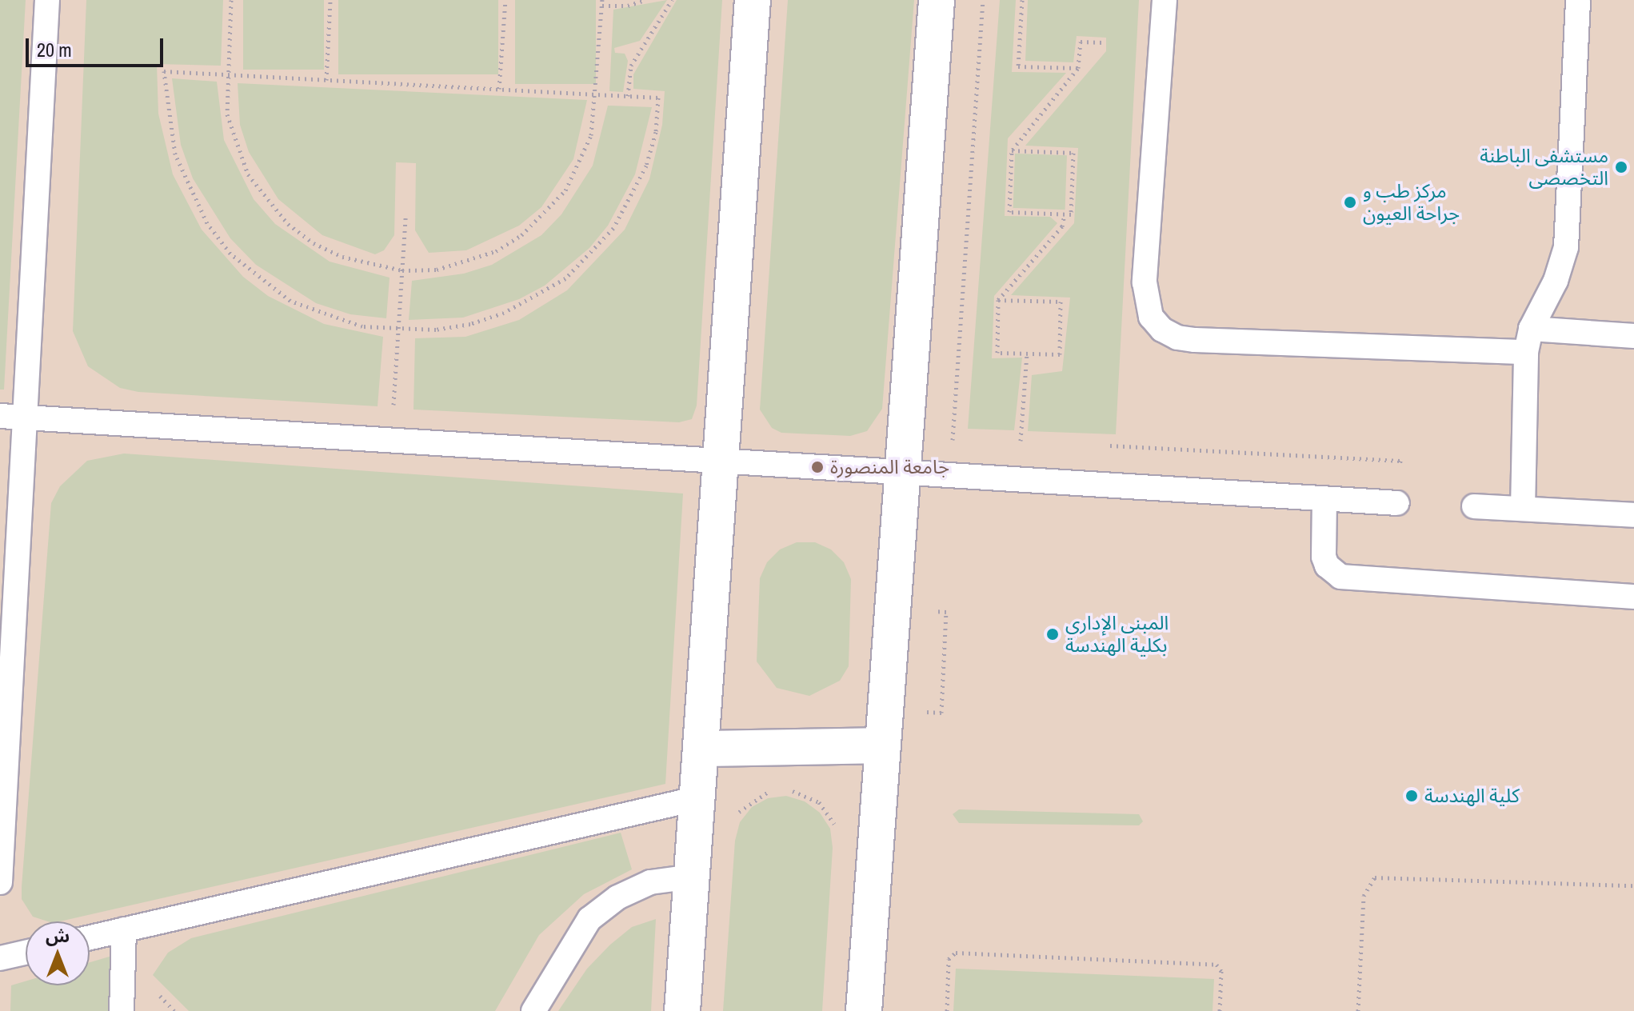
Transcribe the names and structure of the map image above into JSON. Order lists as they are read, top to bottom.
{
  "places": [
    "مستشفى الباطنة التخصصى",
    "مركز طب و جراحة العيون",
    "جامعة المنصورة",
    "المبنى الإداري بكلية الهندسة",
    "كلية الهندسة"
  ],
  "scale_bar": "20 m",
  "north": "top"
}
